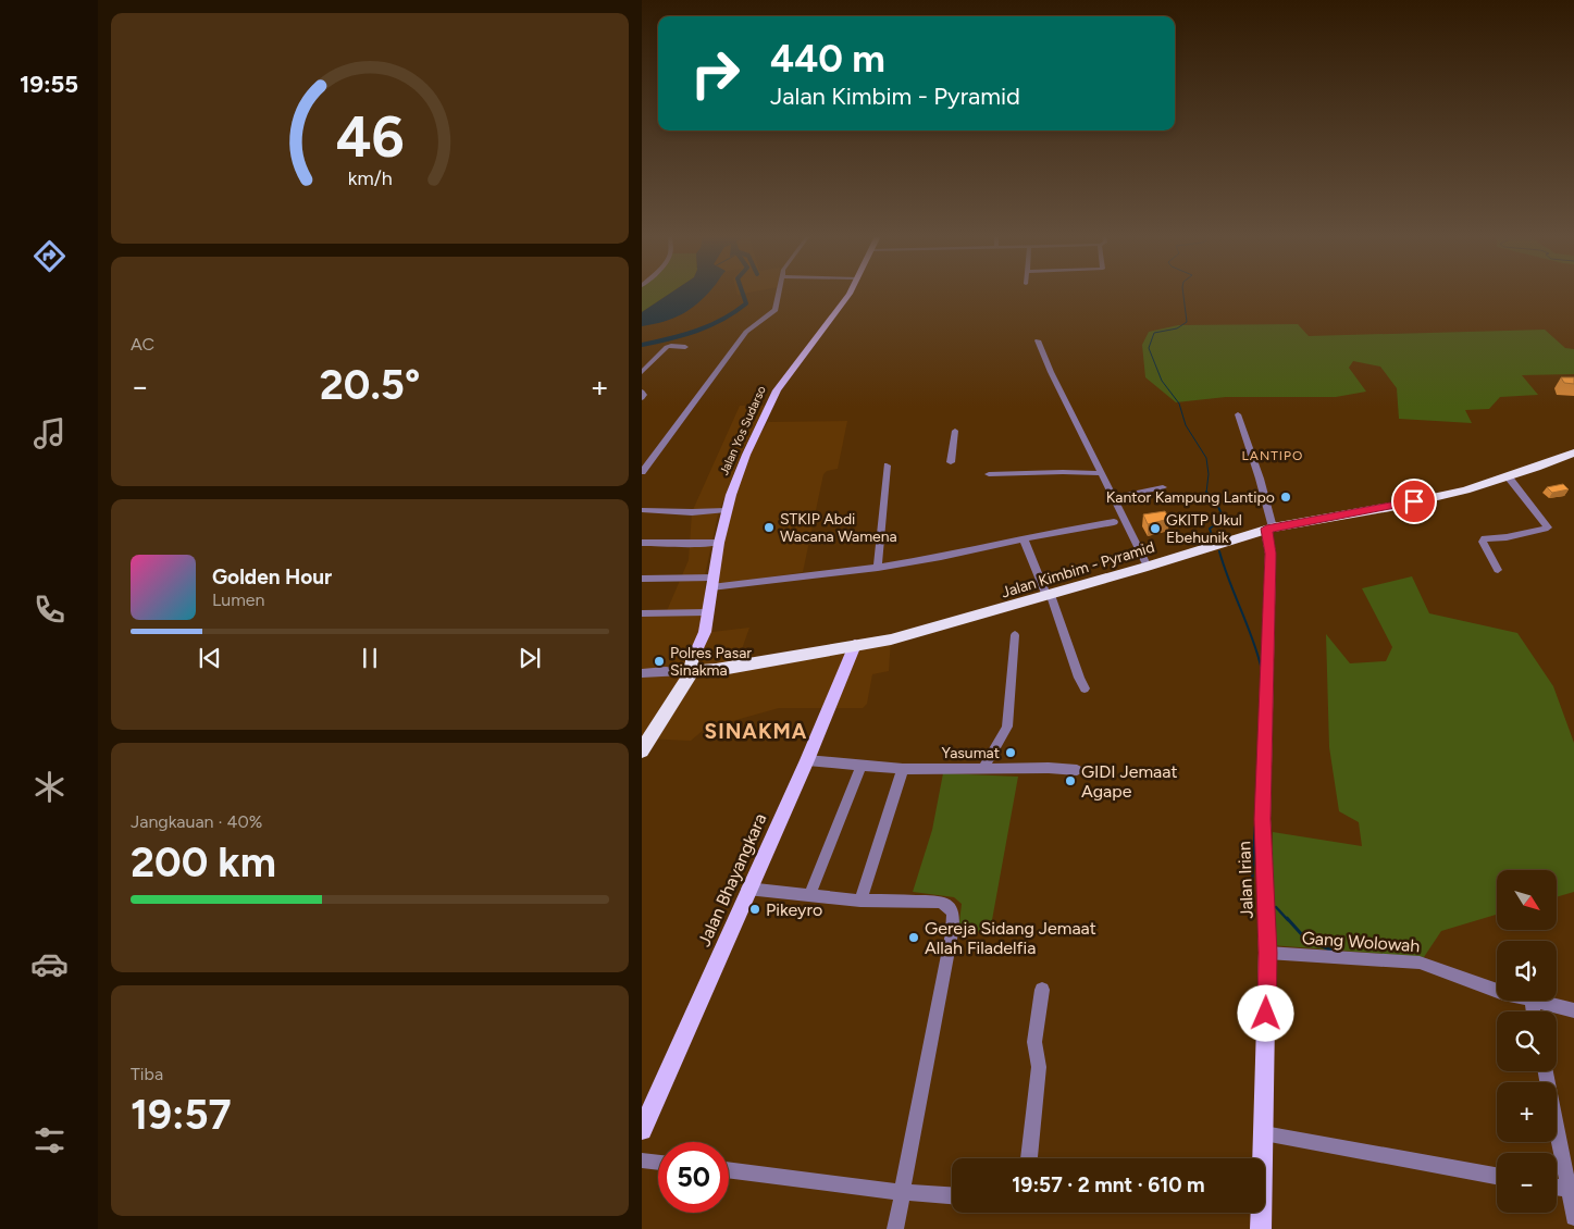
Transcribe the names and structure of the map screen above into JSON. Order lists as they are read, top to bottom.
{
  "streets": {
    "highway": ["Jalan Yos Sudarso", "Jalan Kimbim - Pyramid"],
    "main road": ["Jalan Bhayangkara", "Jalan Irian"],
    "street": ["Gang Wolowah"]
  },
  "crossings": [
    ["Jalan Yos Sudarso", "Jalan Kimbim - Pyramid"],
    ["Jalan Kimbim - Pyramid", "Jalan Bhayangkara"],
    ["Jalan Kimbim - Pyramid", "Jalan Irian"],
    ["Jalan Irian", "Gang Wolowah"]
  ],
  "districts": ["LANTIPO", "SINAKMA"],
  "places": [
    "Kantor Kampung Lantipo",
    "STKIP Abdi Wacana Wamena",
    "GKITP Ukul Ebehunik",
    "Polres Pasar Sinakma",
    "Yasumat",
    "GIDI Jemaat Agape",
    "Pikeyro",
    "Gereja Sidang Jemaat Allah Filadelfia"
  ],
  "north": "bottom right",
  "page": {
    "tabs": "19:55",
    "turn": ["440 m", "Jalan Kimbim - Pyramid"],
    "tile": [
      "AC",
      ["Jangkauan · 40%", "200 km"],
      ["Tiba", "19:57"]
    ],
    "heat": ["−", "20.5°", "+"],
    "song": ["Golden Hour", "Lumen"],
    "map_buttons": ["+", "−"],
    "limit": "50",
    "trip": "19:57 · 2 mnt · 610 m",
    "gauge": ["46", "km/h"]
  }
}
